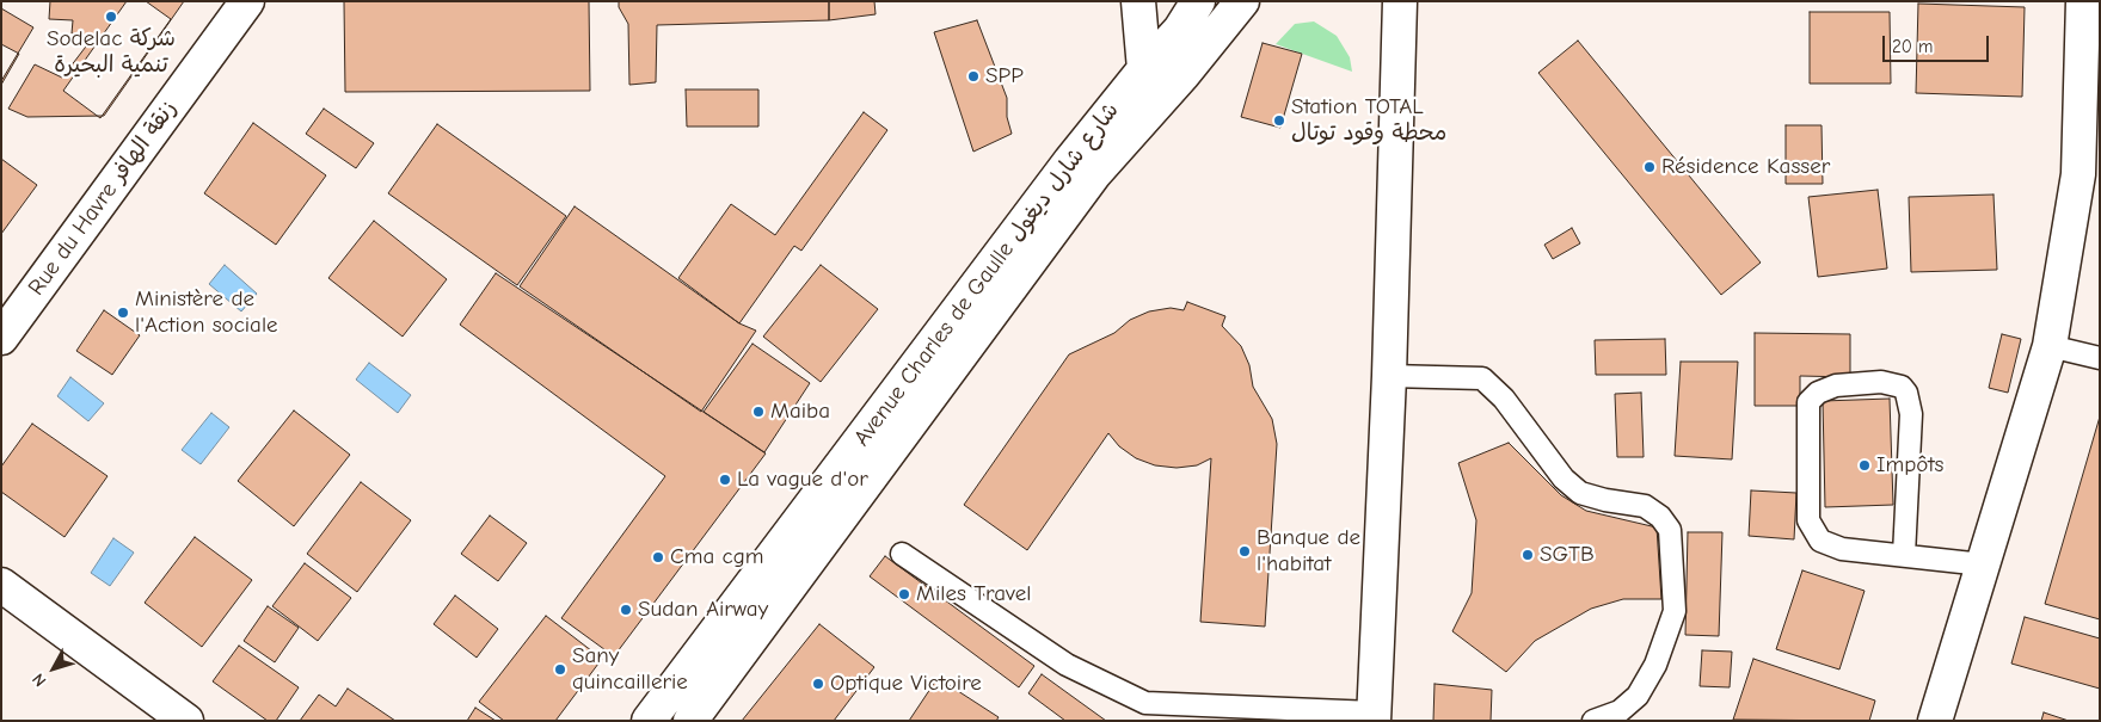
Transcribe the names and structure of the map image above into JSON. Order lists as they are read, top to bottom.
{
  "streets": {
    "main road": ["Rue du Havre زنقة الهافر", "Avenue Charles de Gaulle شارع شارل ديغول"]
  },
  "places": [
    "Sodelac شركة تنمية البحيرة",
    "SPP",
    "Station TOTAL محطة وقود توتال",
    "Résidence Kasser",
    "Ministère de l'Action sociale",
    "Maiba",
    "Impôts",
    "La vague d'or",
    "Banque de l'habitat",
    "SGTB",
    "Cma cgm",
    "Miles Travel",
    "Sudan Airway",
    "Sany quincaillerie",
    "Optique Victoire"
  ],
  "scale_bar": "20 m",
  "north": "bottom left"
}
